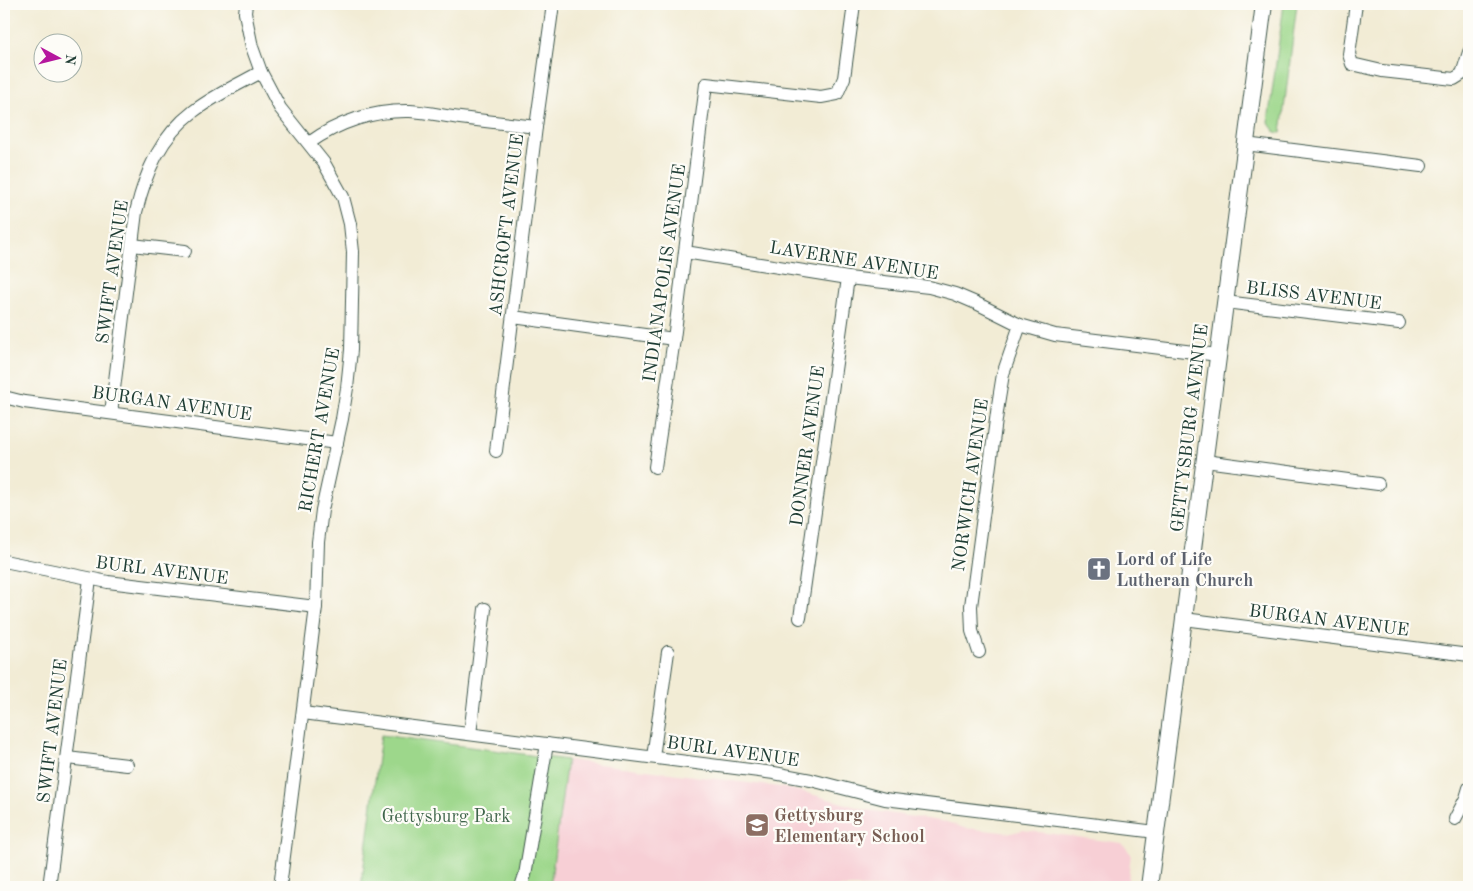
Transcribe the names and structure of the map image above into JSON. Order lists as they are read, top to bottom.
{
  "streets": {
    "street": [
      "ASHCROFT AVENUE",
      "LAVERNE AVENUE",
      "SWIFT AVENUE",
      "INDIANAPOLIS AVENUE",
      "BLISS AVENUE",
      "BURGAN AVENUE",
      "GETTYSBURG AVENUE",
      "RICHERT AVENUE",
      "DONNER AVENUE",
      "NORWICH AVENUE",
      "BURL AVENUE"
    ]
  },
  "crossings": [
    ["LAVERNE AVENUE", "INDIANAPOLIS AVENUE"],
    ["LAVERNE AVENUE", "GETTYSBURG AVENUE"],
    ["LAVERNE AVENUE", "DONNER AVENUE"],
    ["LAVERNE AVENUE", "NORWICH AVENUE"],
    ["SWIFT AVENUE", "BURGAN AVENUE"],
    ["SWIFT AVENUE", "RICHERT AVENUE"],
    ["SWIFT AVENUE", "BURL AVENUE"],
    ["BLISS AVENUE", "GETTYSBURG AVENUE"],
    ["BURGAN AVENUE", "GETTYSBURG AVENUE"],
    ["BURGAN AVENUE", "RICHERT AVENUE"],
    ["GETTYSBURG AVENUE", "BURL AVENUE"],
    ["RICHERT AVENUE", "BURL AVENUE"]
  ],
  "parks": ["Gettysburg Park"],
  "places": {
    "church": ["Lord of Life Lutheran Church"],
    "school or university": ["Gettysburg Elementary School"]
  },
  "north": "right"
}
